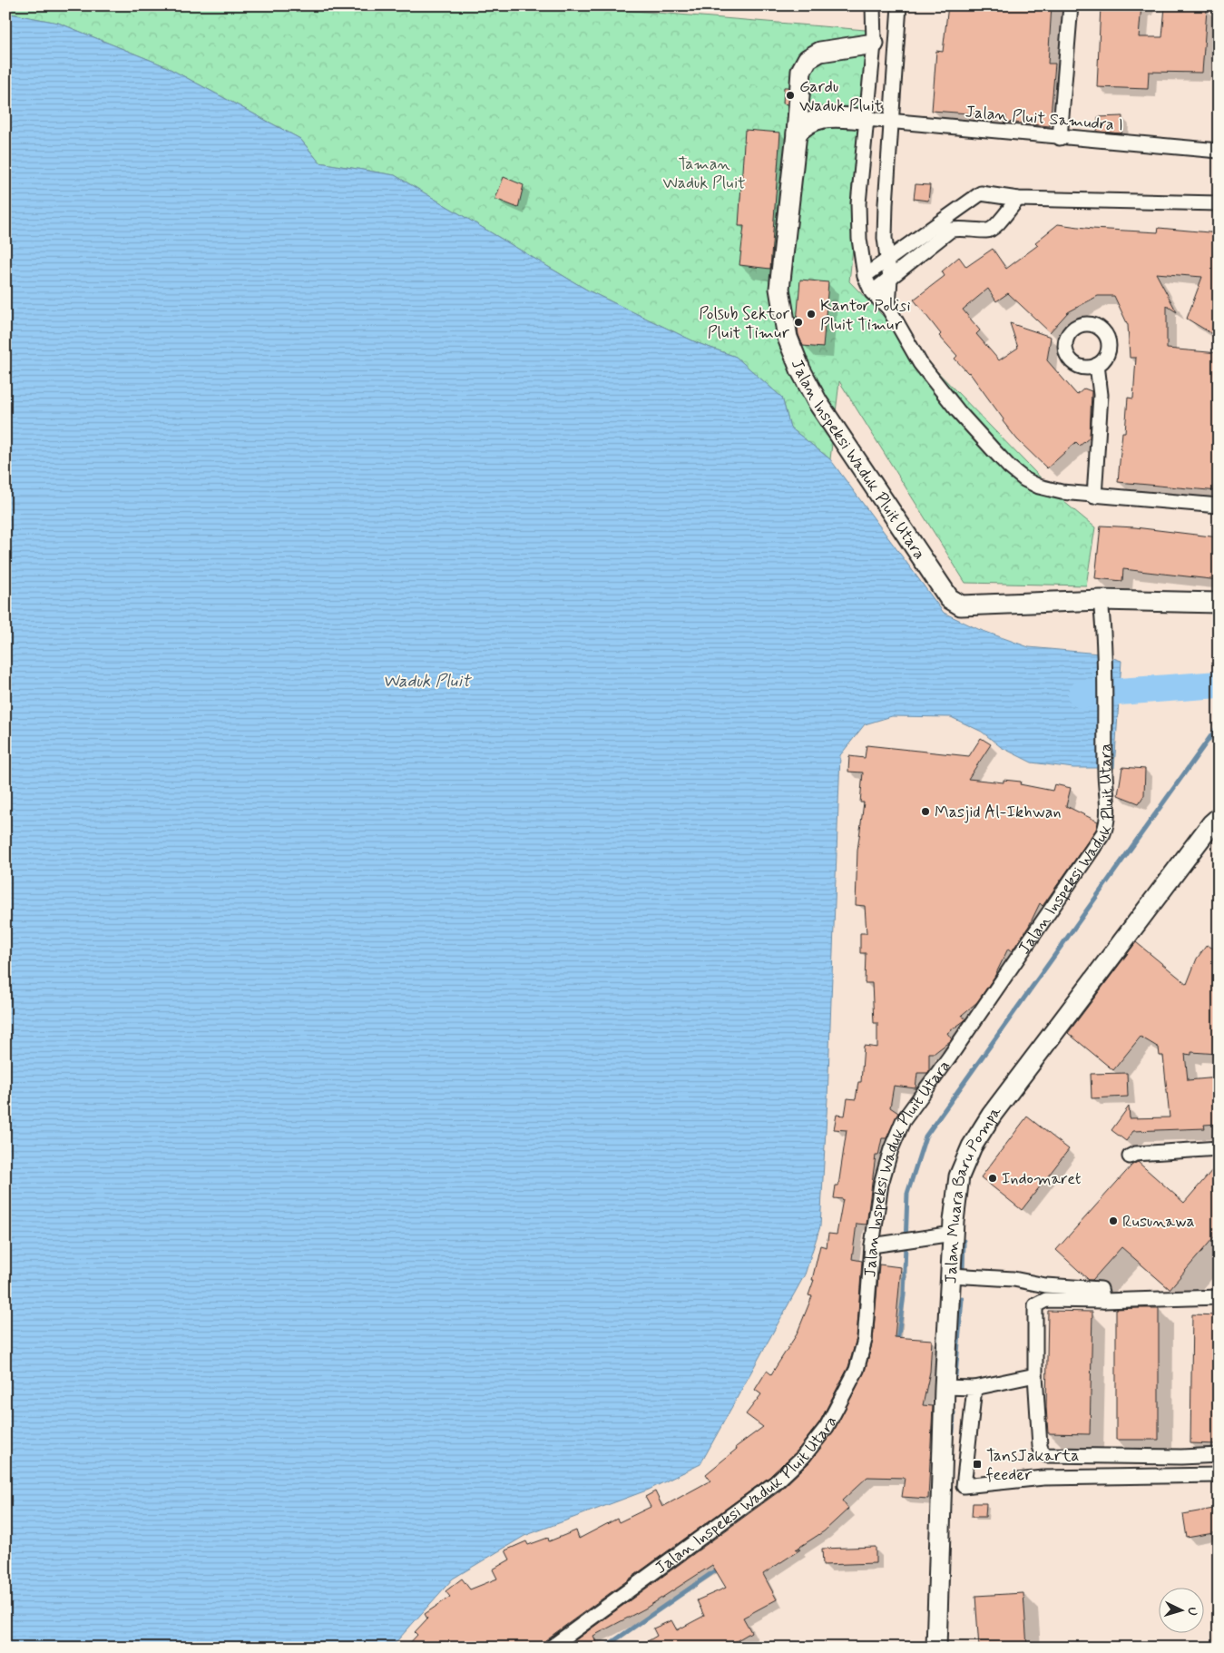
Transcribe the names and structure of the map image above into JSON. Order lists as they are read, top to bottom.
{
  "streets": {
    "street": ["Jalan Pluit Samudra I", "Jalan Inspeksi Waduk Pluit Utara", "Jalan Muara Baru Pompa"]
  },
  "water": ["Waduk Pluit"],
  "parks": ["Taman Waduk Pluit"],
  "places": {
    "other": [
      "Gardu Waduk Pluit",
      "Kantor Polisi Pluit Timur",
      "Polsub Sektor Pluit Timur",
      "Masjid Al-Ikhwan",
      "Indomaret",
      "Rusunawa"
    ],
    "transit": ["TansJakarta feeder"]
  },
  "north": "right"
}
